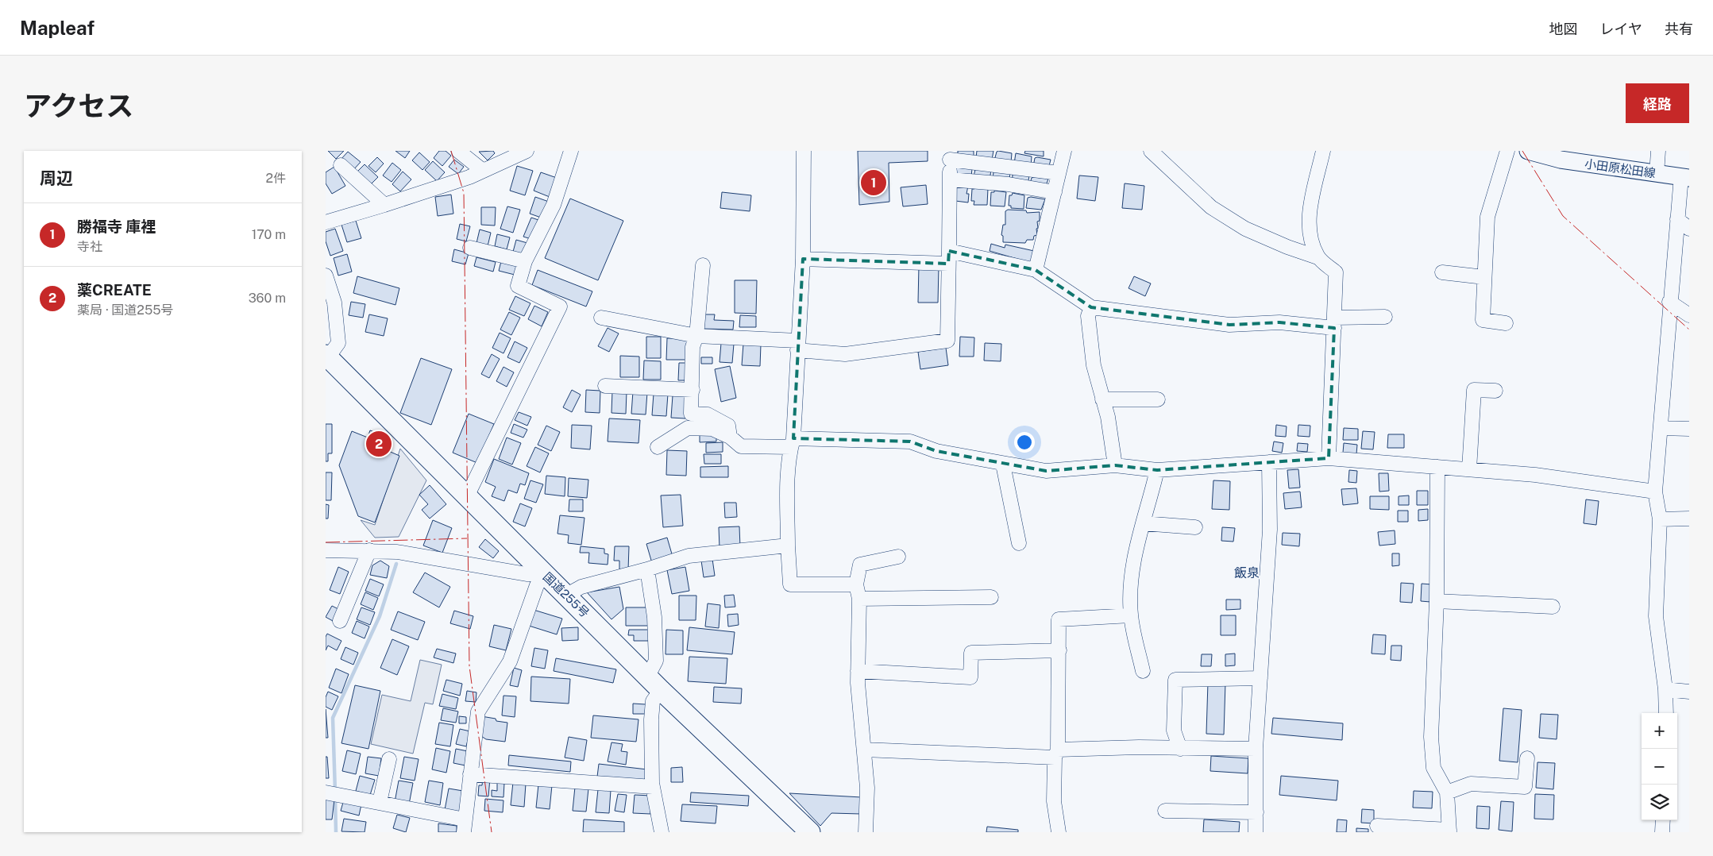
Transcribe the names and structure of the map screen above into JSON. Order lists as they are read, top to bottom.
{
  "streets": {
    "highway": ["国道255号"],
    "main road": ["小田原松田線"]
  },
  "districts": ["飯泉"],
  "page": {
    "header": "Mapleaf",
    "nav": ["地図", "レイヤ", "共有"],
    "title": "アクセス",
    "buttons": "経路",
    "heading": ["周辺", "2件"],
    "pins": ["1", "2"],
    "list": [
      {
        "mark": "1",
        "name": "勝福寺 庫裡",
        "note": "寺社",
        "value": "170 m"
      },
      {
        "mark": "2",
        "name": "薬CREATE",
        "note": "薬局 · 国道255号",
        "value": "360 m"
      }
    ],
    "map_buttons": ["+", "−"]
  }
}
